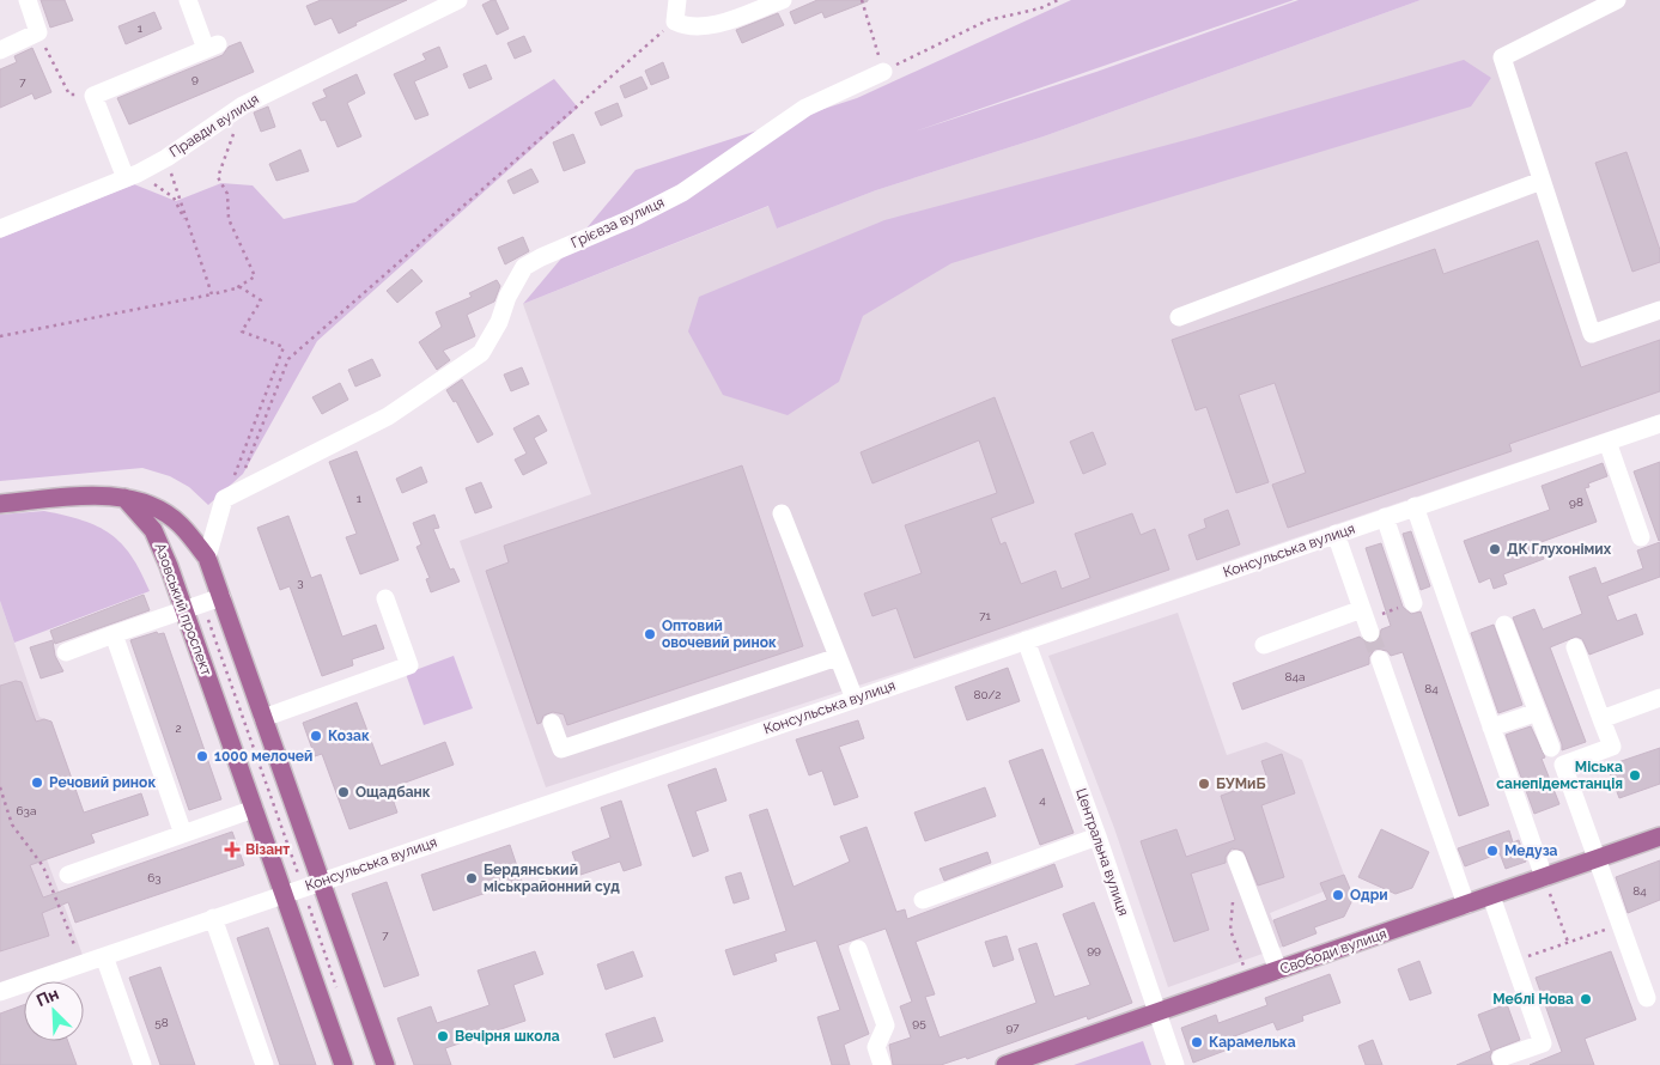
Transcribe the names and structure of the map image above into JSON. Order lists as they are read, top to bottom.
{
  "streets": {
    "main road": ["Азовський проспект", "Свободи вулиця"],
    "street": [
      "Правди вулиця",
      "Грієвза вулиця",
      "Консульська вулиця",
      "Центральна вулиця"
    ]
  },
  "crossings": [
    ["Консульська вулиця", "Азовський проспект"],
    ["Консульська вулиця", "Центральна вулиця"],
    ["Центральна вулиця", "Свободи вулиця"]
  ],
  "places": {
    "other": [
      "ДК Глухонімих",
      "Оптовий овочевий ринок",
      "Козак",
      "1000 мелочей",
      "Міська санепідемстанція",
      "Речовий ринок",
      "БУМиБ",
      "Ощадбанк",
      "Медуза",
      "Бердянський міськрайонний суд",
      "Одри",
      "Меблі Нова",
      "Вечірня школа",
      "Карамелька"
    ],
    "health": ["Візант"]
  },
  "house_numbers": [
    "1",
    "9",
    "7",
    "1",
    "98",
    "3",
    "71",
    "84а",
    "84",
    "80/2",
    "2",
    "4",
    "63а",
    "63",
    "84",
    "7",
    "99",
    "58",
    "95",
    "97"
  ],
  "north": "top left"
}
